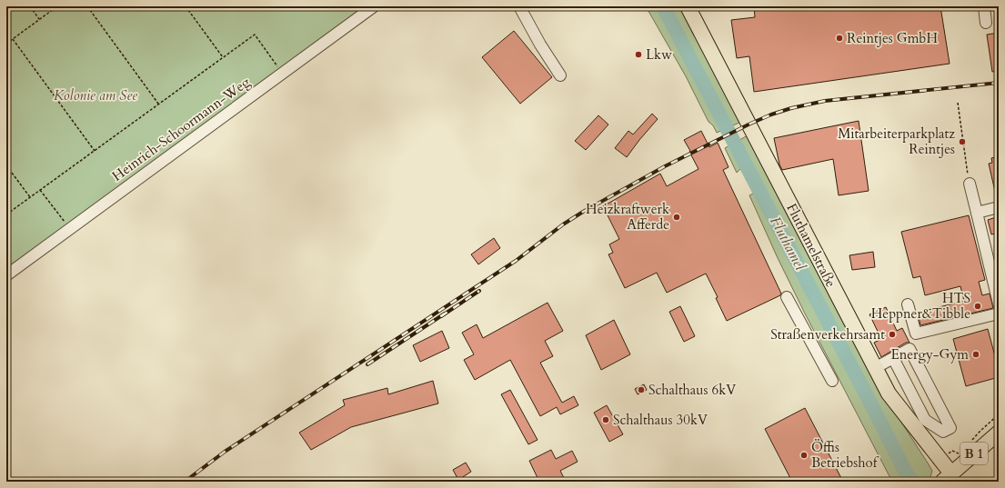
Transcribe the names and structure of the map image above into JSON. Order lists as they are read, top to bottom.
{
  "streets": {
    "main road": ["Fluthamelstraße", "B 1"],
    "street": ["Heinrich-Schoormann-Weg"]
  },
  "crossings": [
    ["Fluthamelstraße", "B 1"]
  ],
  "water": ["Fluthamel"],
  "parks": ["Kolonie am See"],
  "places": [
    "Reintjes GmbH",
    "Lkw",
    "Mitarbeiterparkplatz Reintjes",
    "Heizkraftwerk Afferde",
    "HTS Heppner&Tibble",
    "Straßenverkehrsamt",
    "Energy-Gym",
    "Schalthaus 6kV",
    "Schalthaus 30kV",
    "Öffis Betriebshof"
  ]
}
